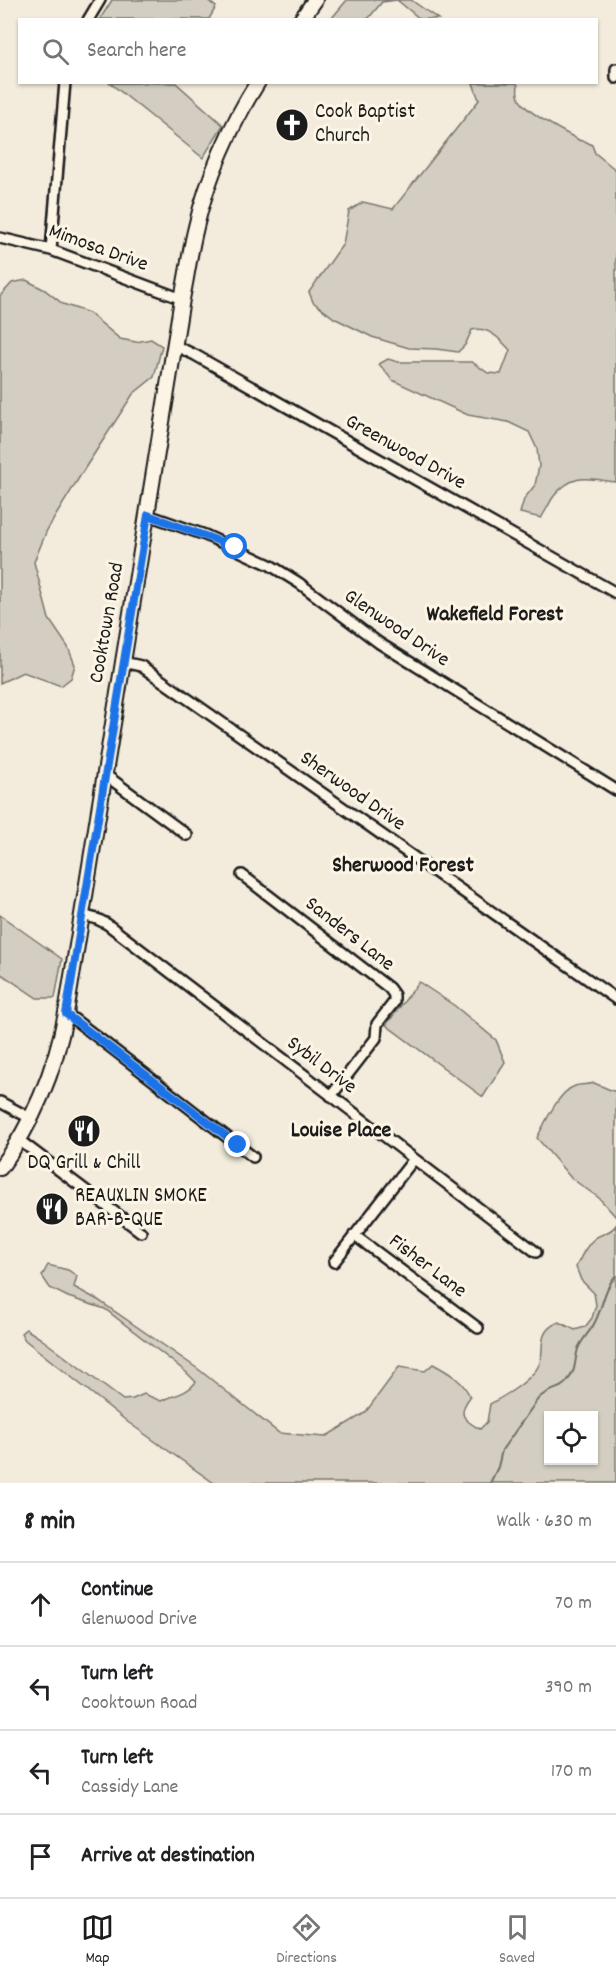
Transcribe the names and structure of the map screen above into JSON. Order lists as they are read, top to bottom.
{
  "streets": {
    "street": [
      "Mimosa Drive",
      "Greenwood Drive",
      "Cooktown Road",
      "Glenwood Drive",
      "Sherwood Drive",
      "Sanders Lane",
      "Sybil Drive",
      "Fisher Lane"
    ]
  },
  "crossings": [
    ["Mimosa Drive", "Cooktown Road"],
    ["Greenwood Drive", "Cooktown Road"],
    ["Cooktown Road", "Glenwood Drive"],
    ["Cooktown Road", "Sherwood Drive"],
    ["Cooktown Road", "Sybil Drive"],
    ["Sanders Lane", "Sybil Drive"]
  ],
  "districts": ["Wakefield Forest", "Sherwood Forest", "Louise Place"],
  "places": {
    "church": ["Cook Baptist Church"],
    "restaurant": ["DQ Grill & Chill", "REAUXLIN SMOKE BAR-B-QUE"]
  },
  "page": {
    "search": "Search here",
    "heading": ["8 min", "Walk · 630 m"],
    "list": [
      ["Continue", "Glenwood Drive", "70 m"],
      ["Turn left", "Cooktown Road", "390 m"],
      ["Turn left", "Cassidy Lane", "170 m"],
      "Arrive at destination"
    ],
    "nav": ["Map", "Directions", "Saved"]
  }
}
